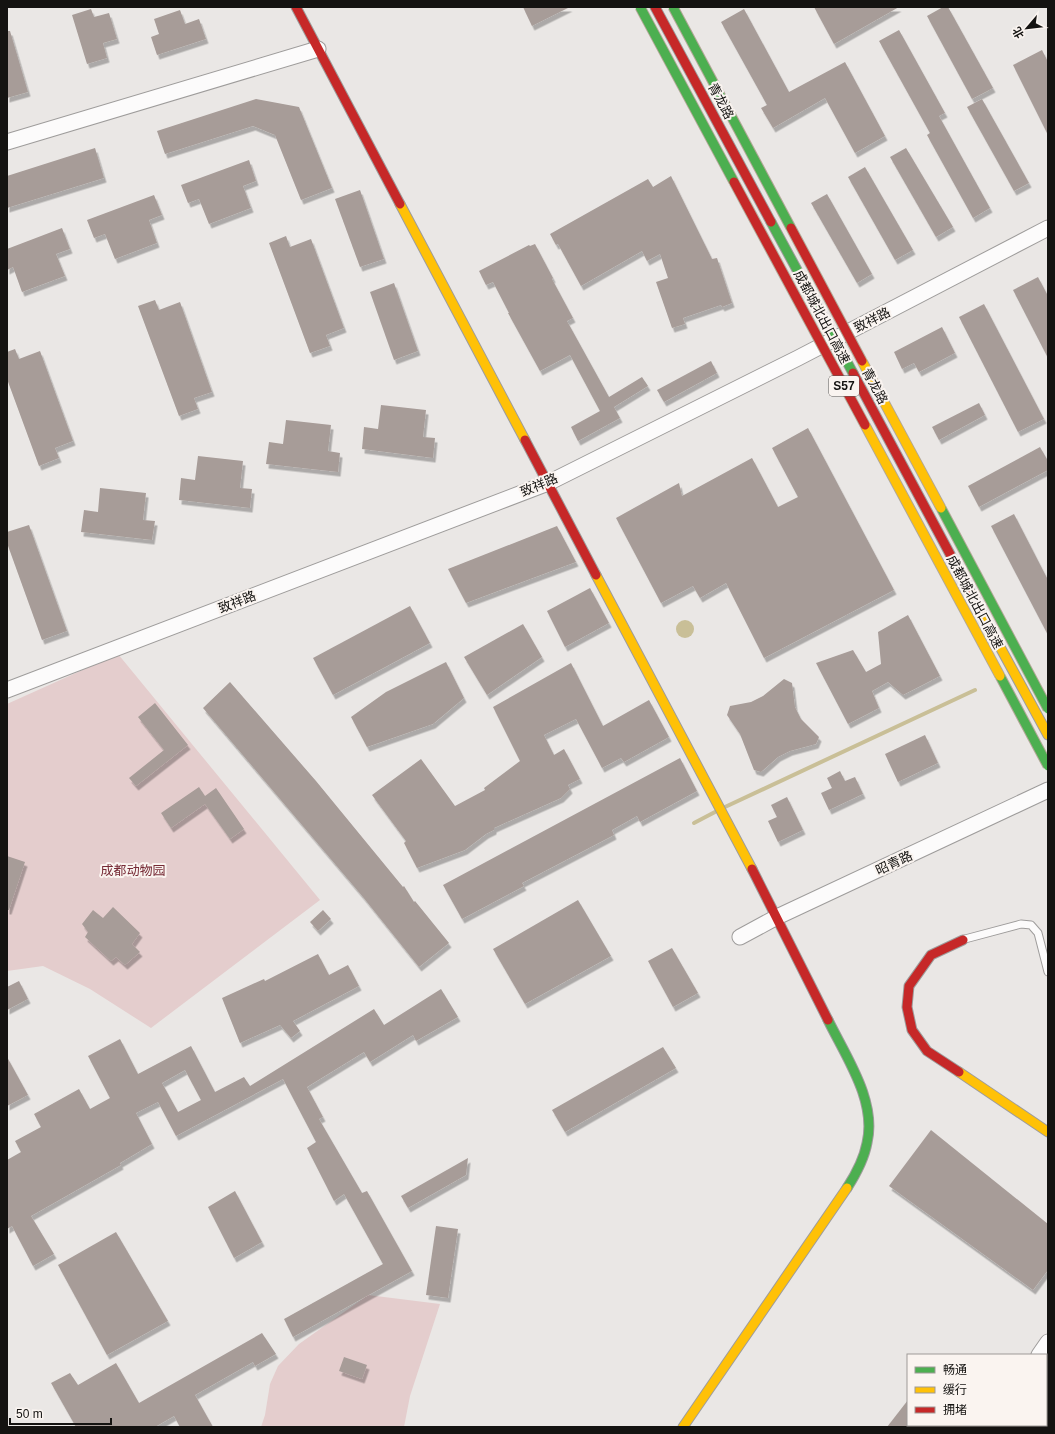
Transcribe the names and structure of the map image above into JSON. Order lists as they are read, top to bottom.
{
  "streets": {
    "main road": ["青龙路", "成都城北出口高速", "S57"],
    "street": ["致祥路", "昭青路"]
  },
  "crossings": [
    ["青龙路", "致祥路"]
  ],
  "parks": ["成都动物园"],
  "legend": ["畅通", "缓行", "拥堵"],
  "scale_bar": "50 m",
  "north": "bottom left"
}
